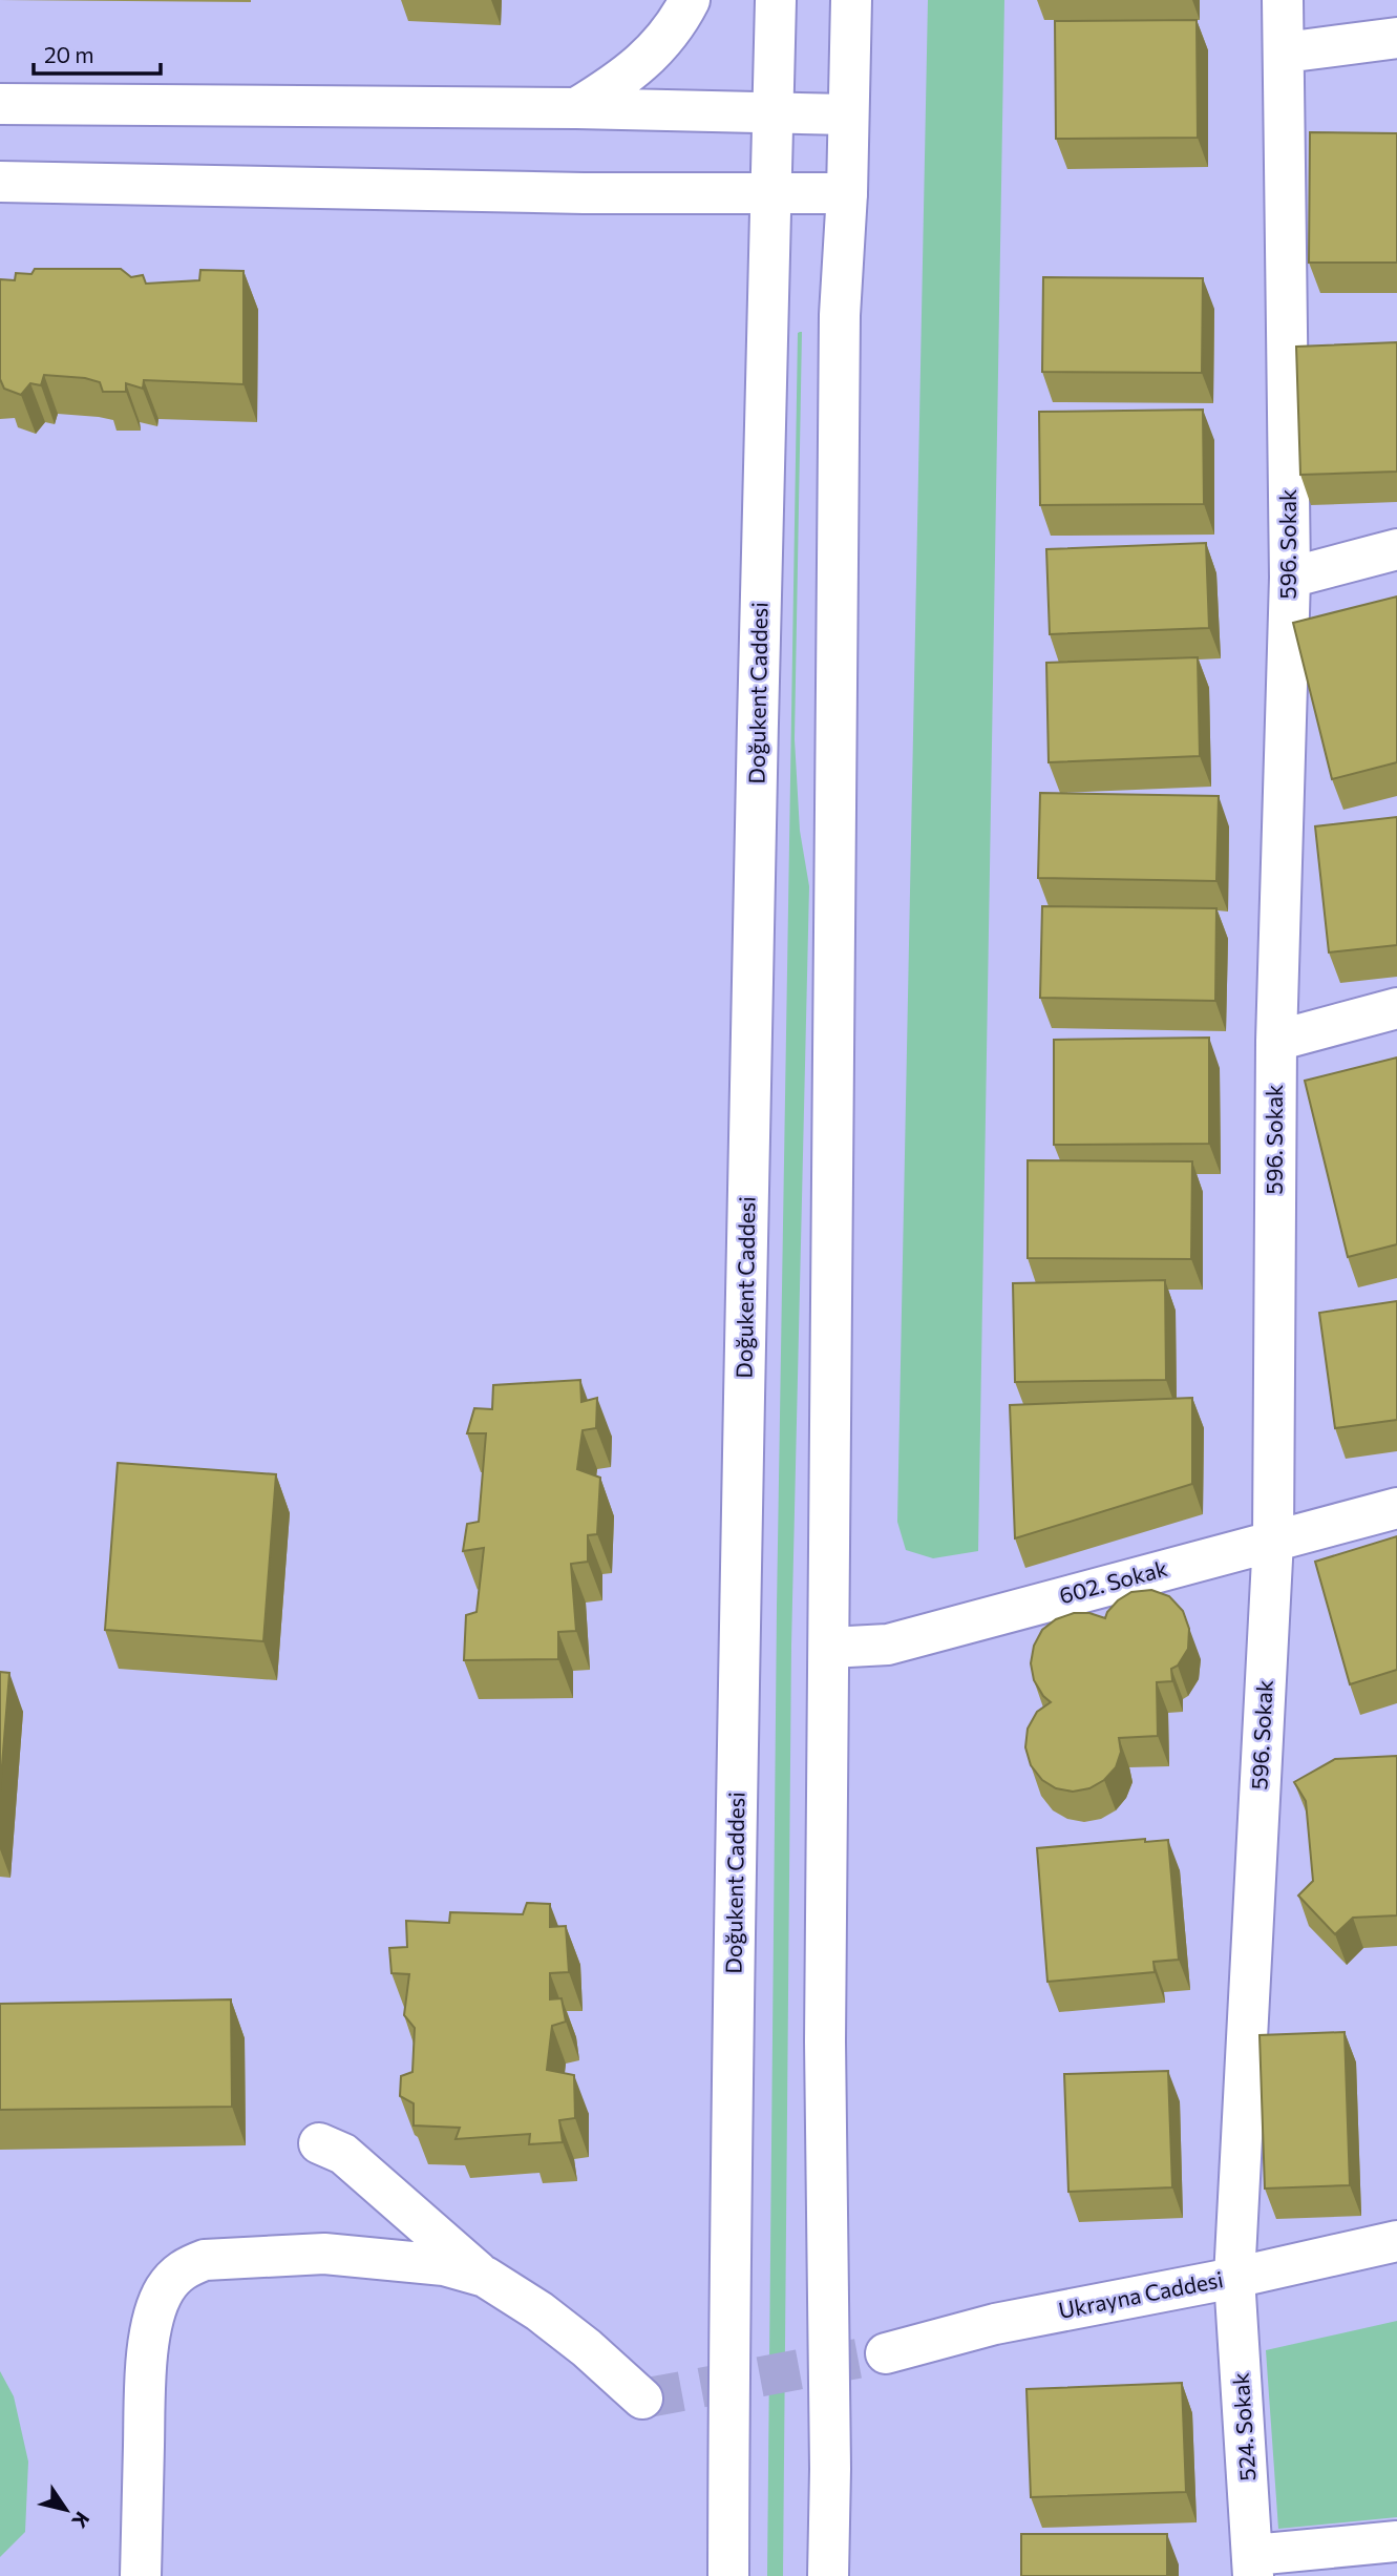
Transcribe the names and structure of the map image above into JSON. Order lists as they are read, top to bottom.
{
  "streets": {
    "main road": [
      "596. Sokak",
      "Doğukent Caddesi",
      "602. Sokak",
      "Ukrayna Caddesi",
      "524. Sokak"
    ]
  },
  "crossings": [
    ["596. Sokak", "602. Sokak"],
    ["596. Sokak", "Ukrayna Caddesi"],
    ["596. Sokak", "524. Sokak"],
    ["Ukrayna Caddesi", "524. Sokak"]
  ],
  "scale_bar": "20 m",
  "north": "bottom right"
}
